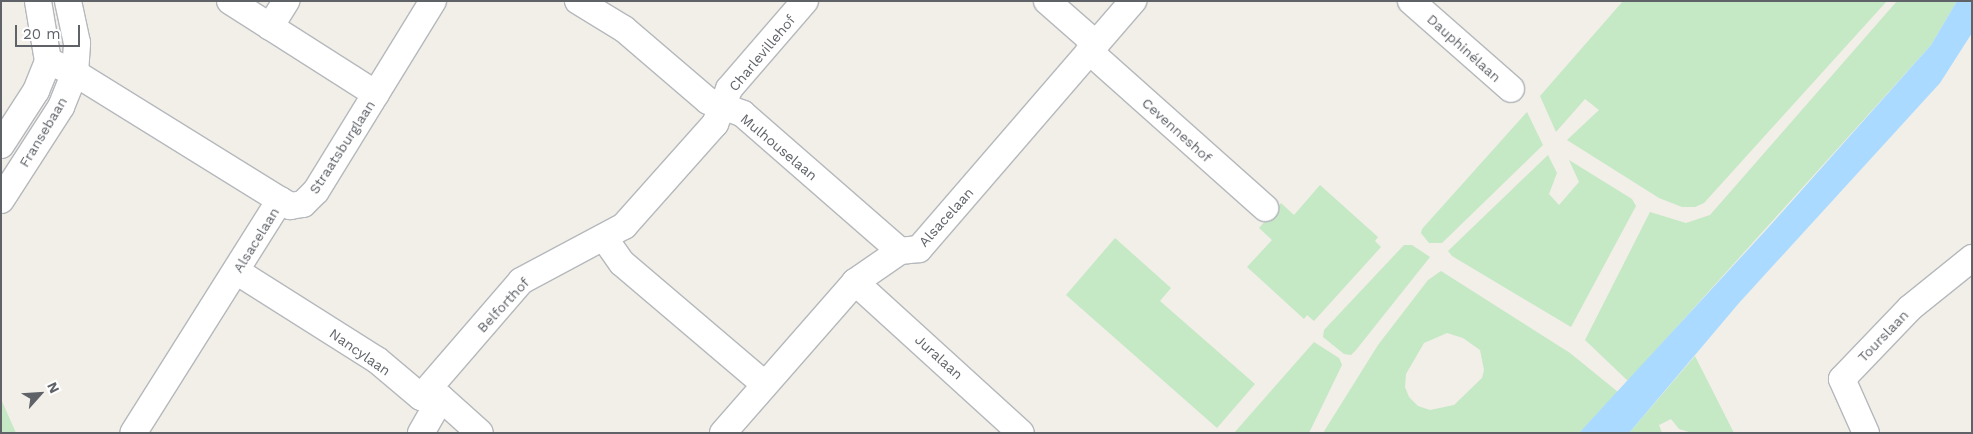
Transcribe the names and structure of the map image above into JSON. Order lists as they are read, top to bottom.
{
  "streets": {
    "street": [
      "Dauphinélaan",
      "Charlevillehof",
      "Cevenneshof",
      "Fransebaan",
      "Straatsburglaan",
      "Mulhouselaan",
      "Alsacelaan",
      "Belforthof",
      "Tourslaan",
      "Nancylaan",
      "Juralaan"
    ]
  },
  "crossings": [
    ["Charlevillehof", "Mulhouselaan"],
    ["Charlevillehof", "Belforthof"],
    ["Cevenneshof", "Alsacelaan"],
    ["Fransebaan", "Alsacelaan"],
    ["Straatsburglaan", "Alsacelaan"],
    ["Mulhouselaan", "Alsacelaan"],
    ["Mulhouselaan", "Belforthof"],
    ["Alsacelaan", "Nancylaan"],
    ["Alsacelaan", "Juralaan"],
    ["Belforthof", "Nancylaan"]
  ],
  "scale_bar": "20 m",
  "north": "top right"
}
